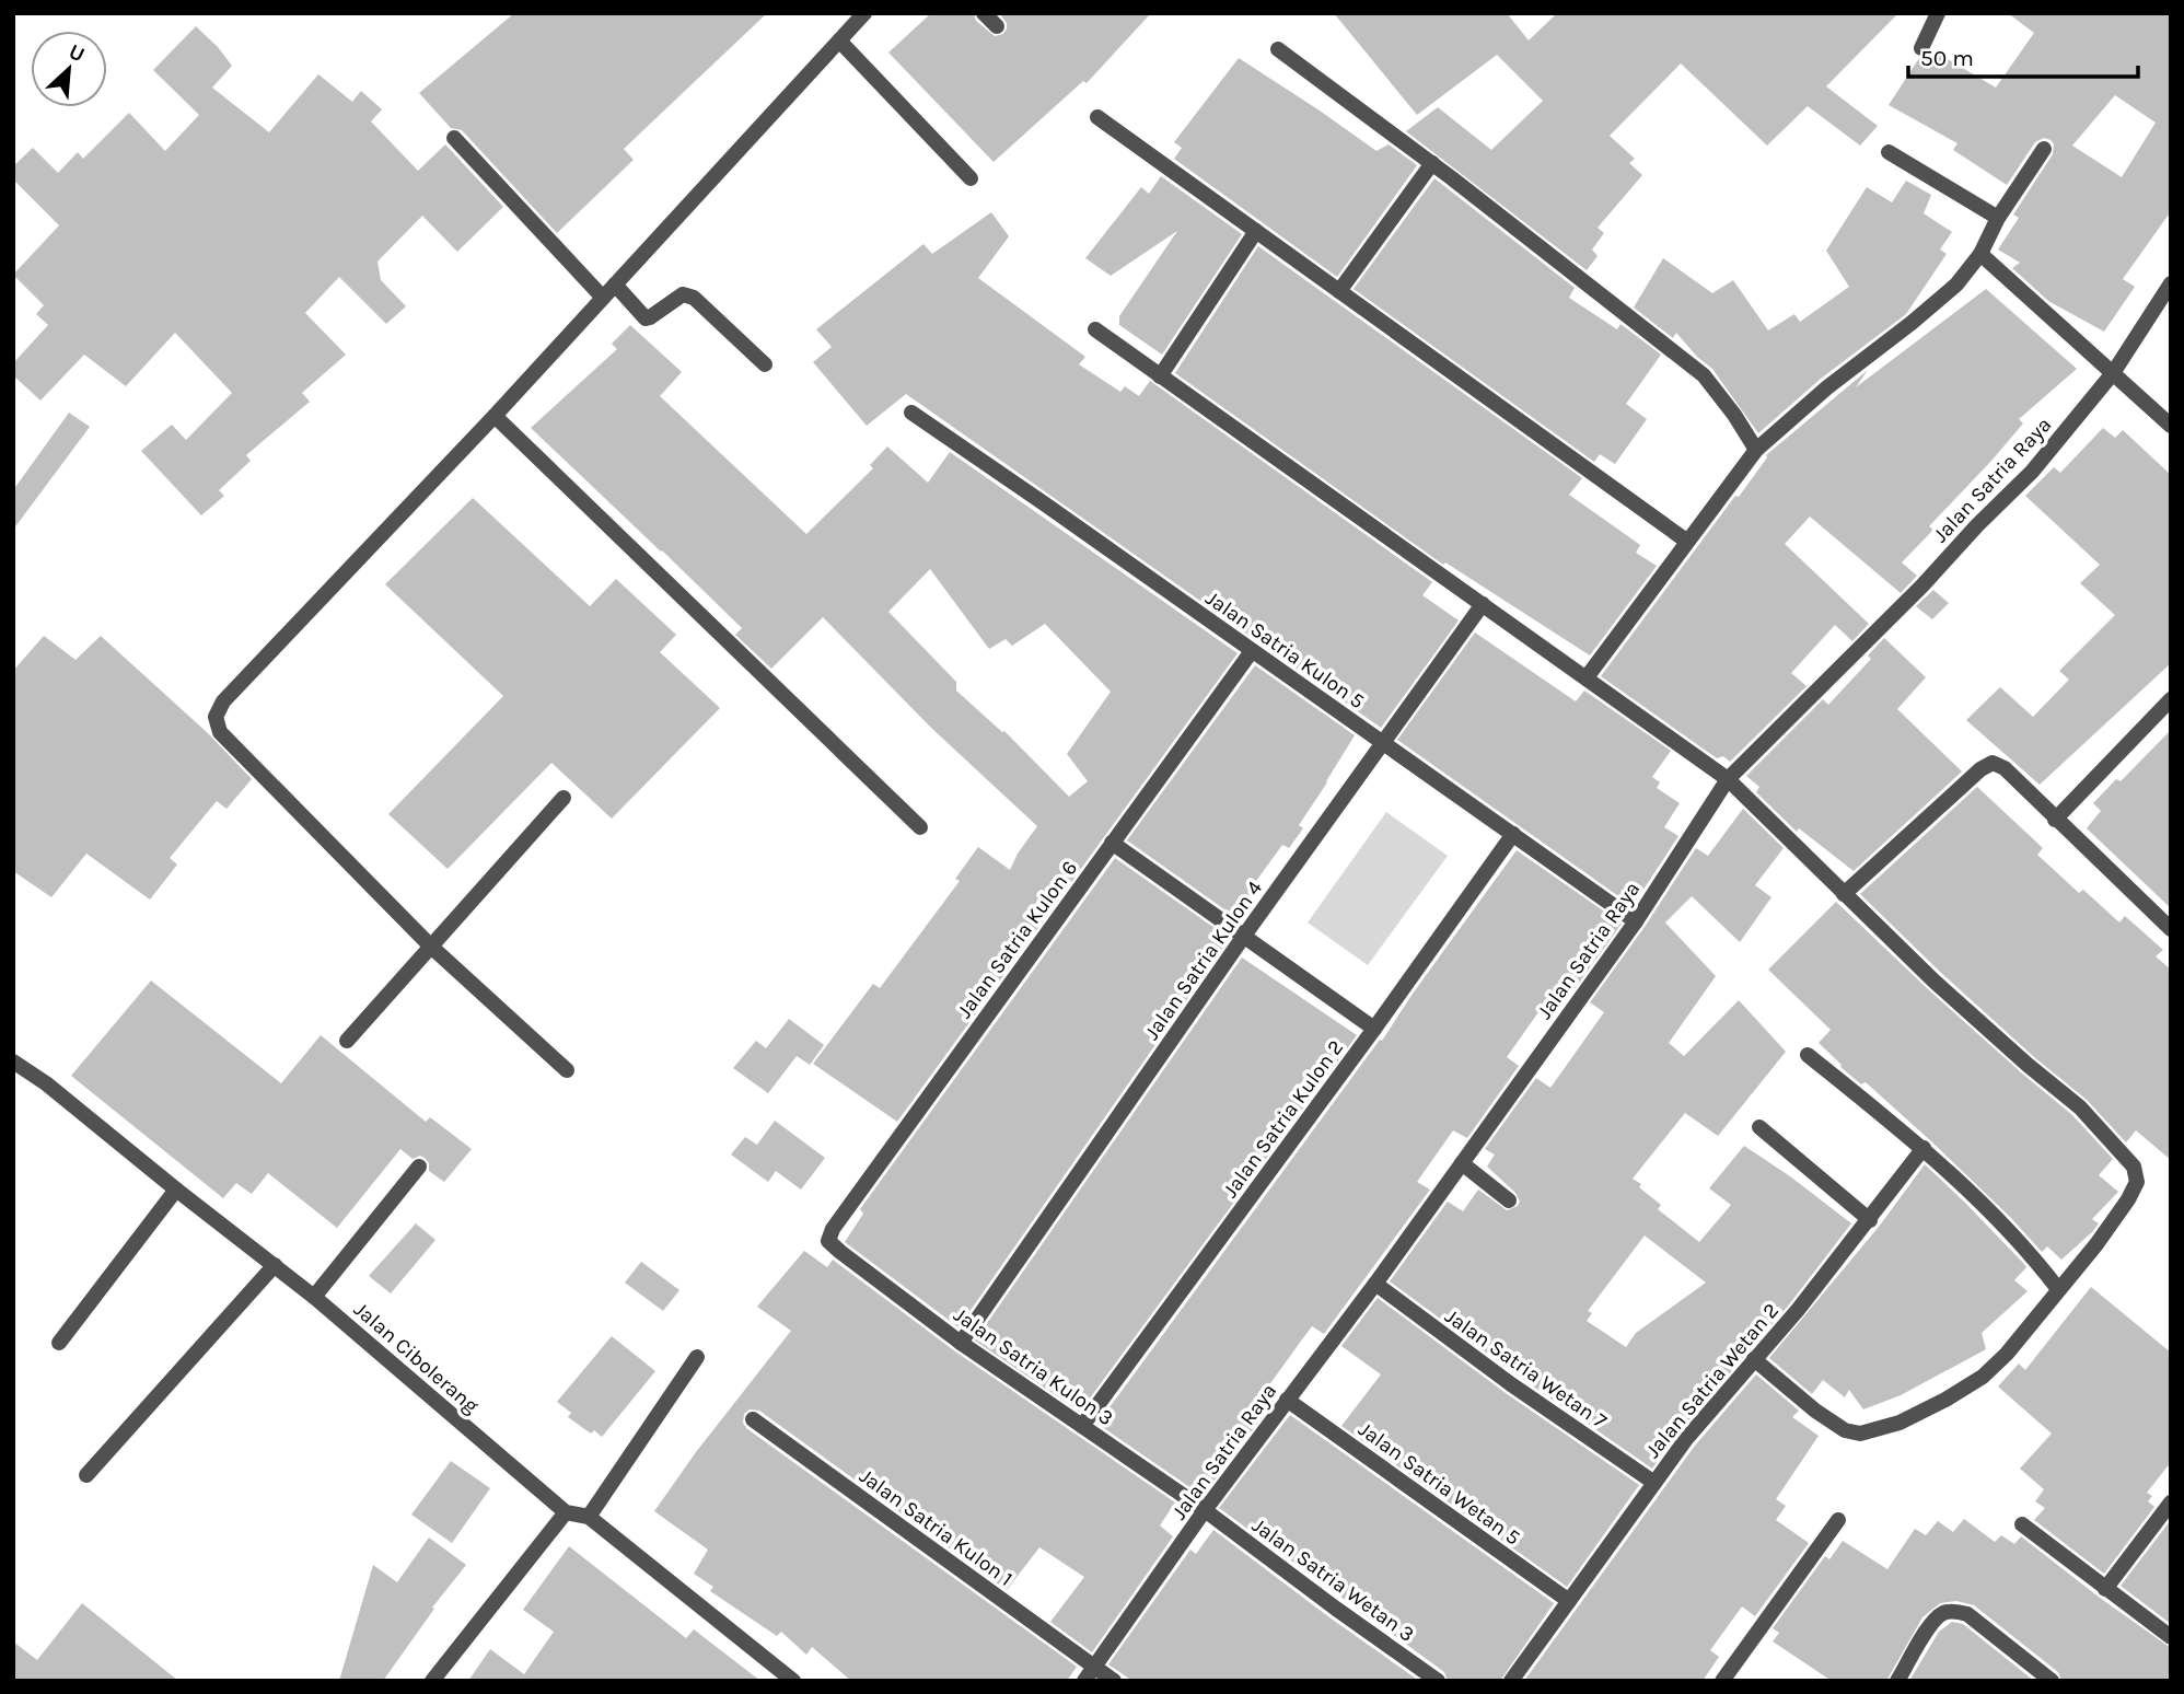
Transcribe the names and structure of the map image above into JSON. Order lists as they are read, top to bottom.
{
  "streets": {
    "street": [
      "Jalan Satria Raya",
      "Jalan Satria Kulon 5",
      "Jalan Satria Kulon 6",
      "Jalan Satria Kulon 4",
      "Jalan Satria Kulon 2",
      "Jalan Cibolerang",
      "Jalan Satria Kulon 3",
      "Jalan Satria Wetan 7",
      "Jalan Satria Wetan 2",
      "Jalan Satria Wetan 5",
      "Jalan Satria Kulon 1",
      "Jalan Satria Wetan 3"
    ]
  },
  "crossings": [
    ["Jalan Satria Raya", "Jalan Satria Kulon 5"],
    ["Jalan Satria Raya", "Jalan Satria Kulon 3"],
    ["Jalan Satria Raya", "Jalan Satria Wetan 7"],
    ["Jalan Satria Raya", "Jalan Satria Wetan 5"],
    ["Jalan Satria Raya", "Jalan Satria Kulon 1"],
    ["Jalan Satria Raya", "Jalan Satria Wetan 3"],
    ["Jalan Satria Kulon 5", "Jalan Satria Kulon 6"],
    ["Jalan Satria Kulon 5", "Jalan Satria Kulon 4"],
    ["Jalan Satria Kulon 5", "Jalan Satria Kulon 2"],
    ["Jalan Satria Kulon 6", "Jalan Satria Kulon 3"],
    ["Jalan Satria Kulon 4", "Jalan Satria Kulon 3"],
    ["Jalan Satria Kulon 2", "Jalan Satria Kulon 3"],
    ["Jalan Satria Kulon 3", "Jalan Satria Wetan 3"],
    ["Jalan Satria Wetan 7", "Jalan Satria Wetan 2"],
    ["Jalan Satria Wetan 2", "Jalan Satria Wetan 5"]
  ],
  "scale_bar": "50 m",
  "north": "top right"
}
